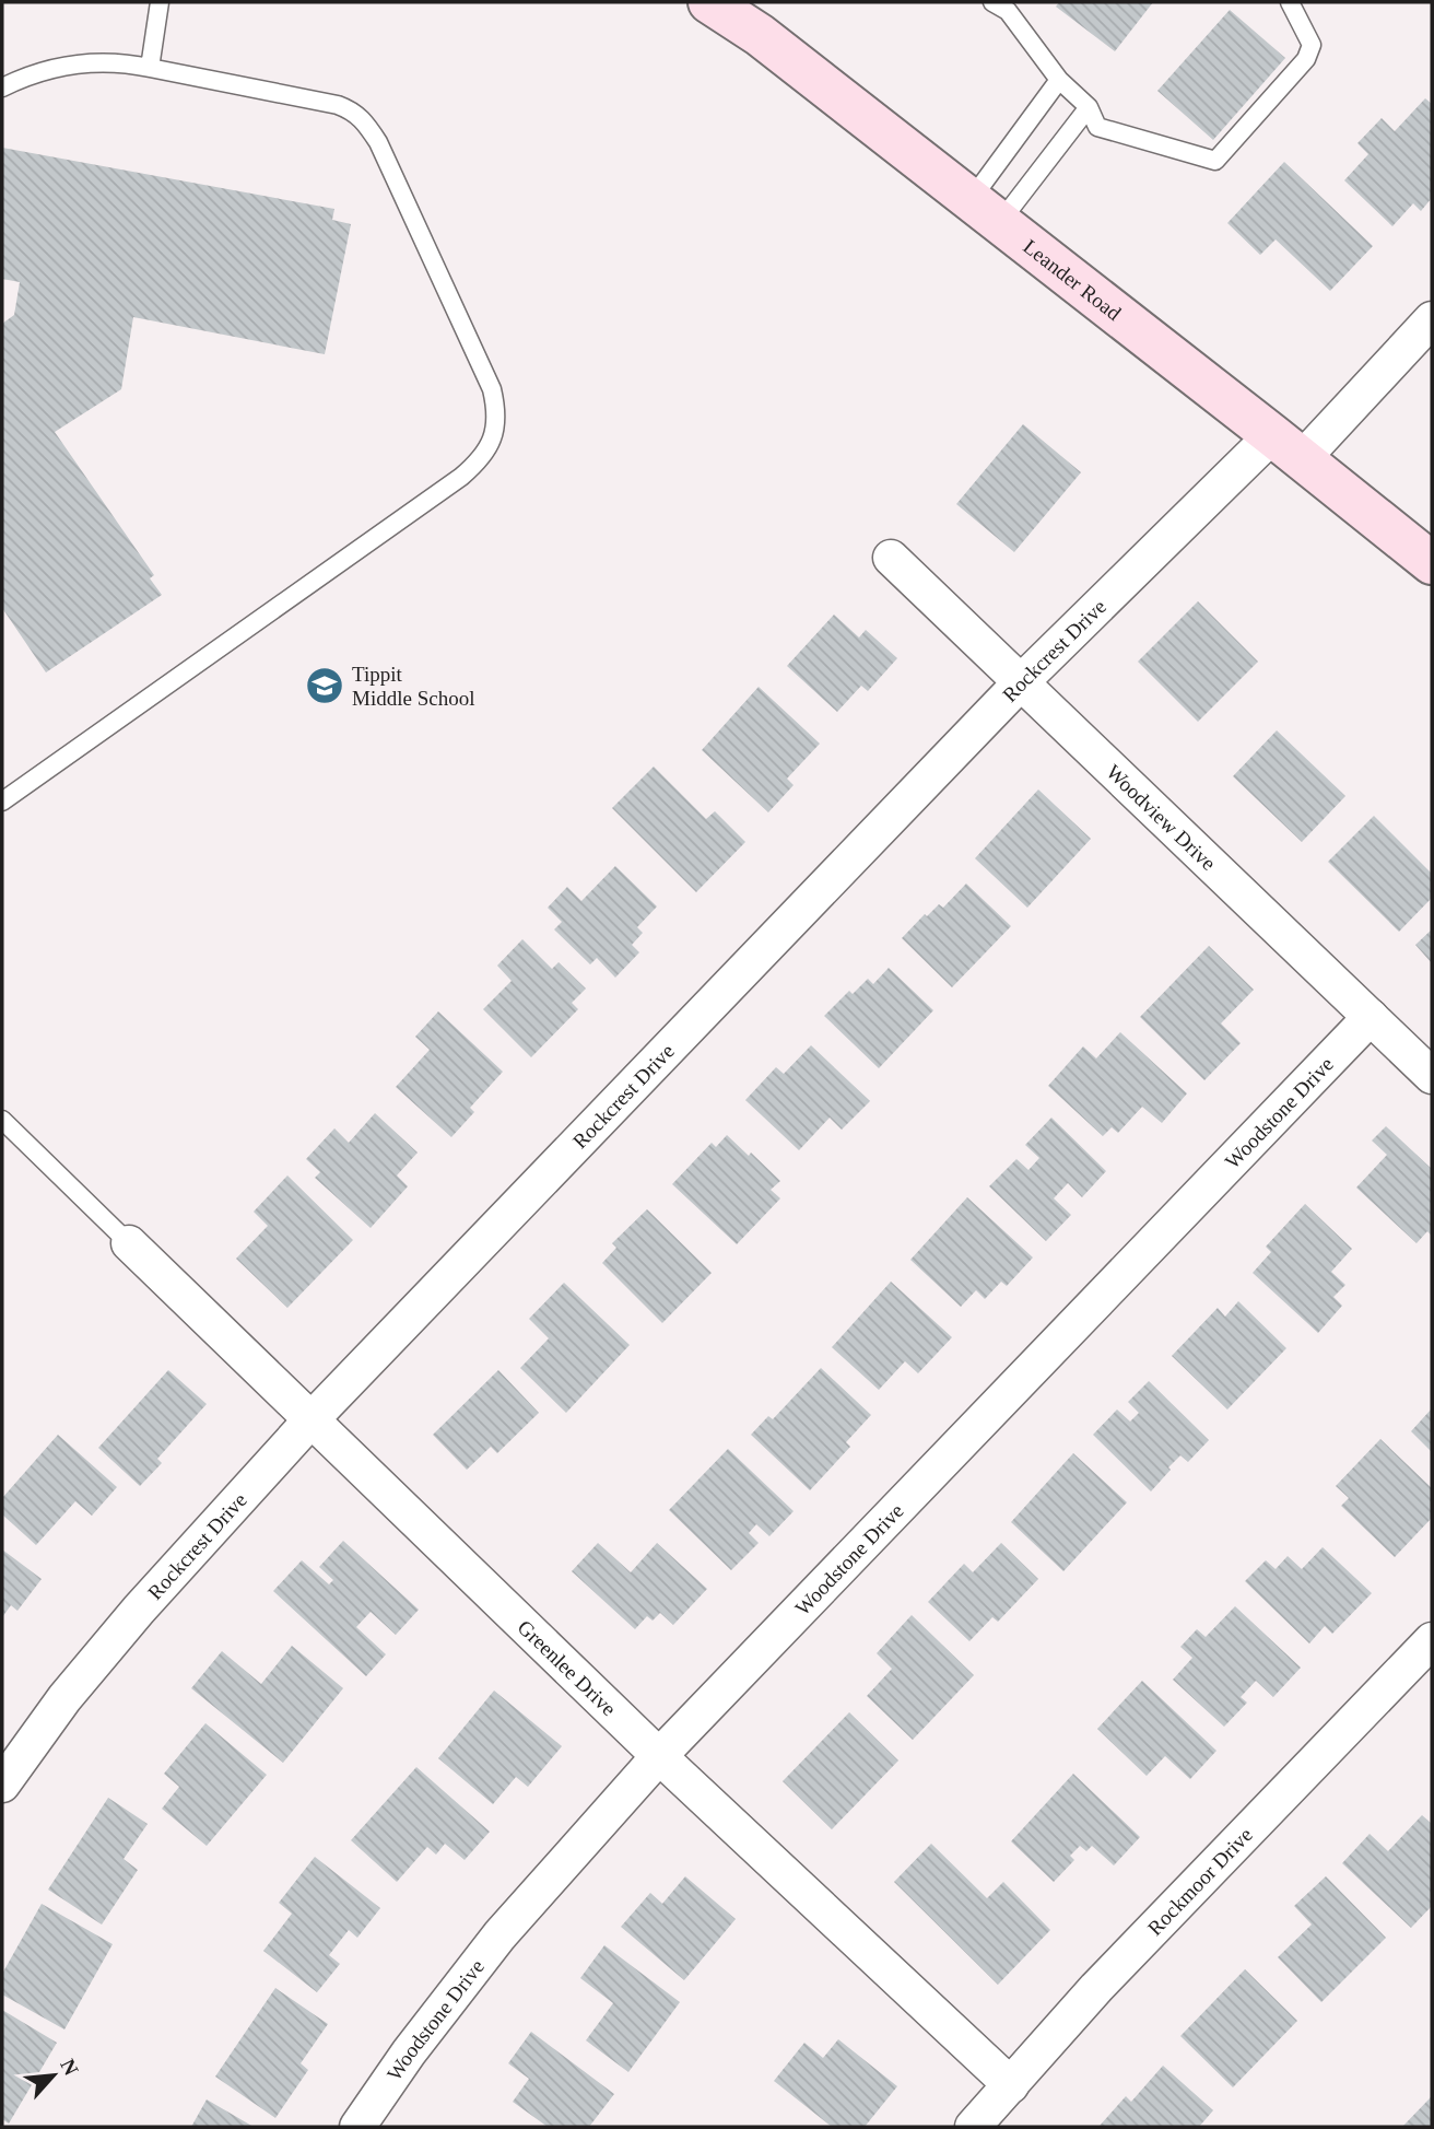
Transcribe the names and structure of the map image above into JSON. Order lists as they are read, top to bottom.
{
  "streets": {
    "main road": ["Leander Road"],
    "street": [
      "Rockcrest Drive",
      "Woodview Drive",
      "Woodstone Drive",
      "Greenlee Drive",
      "Rockmoor Drive"
    ]
  },
  "crossings": [
    ["Leander Road", "Rockcrest Drive"],
    ["Rockcrest Drive", "Woodview Drive"],
    ["Rockcrest Drive", "Greenlee Drive"],
    ["Woodview Drive", "Woodstone Drive"],
    ["Woodstone Drive", "Greenlee Drive"],
    ["Greenlee Drive", "Rockmoor Drive"]
  ],
  "places": {
    "school or university": ["Tippit Middle School"]
  },
  "north": "top right"
}
